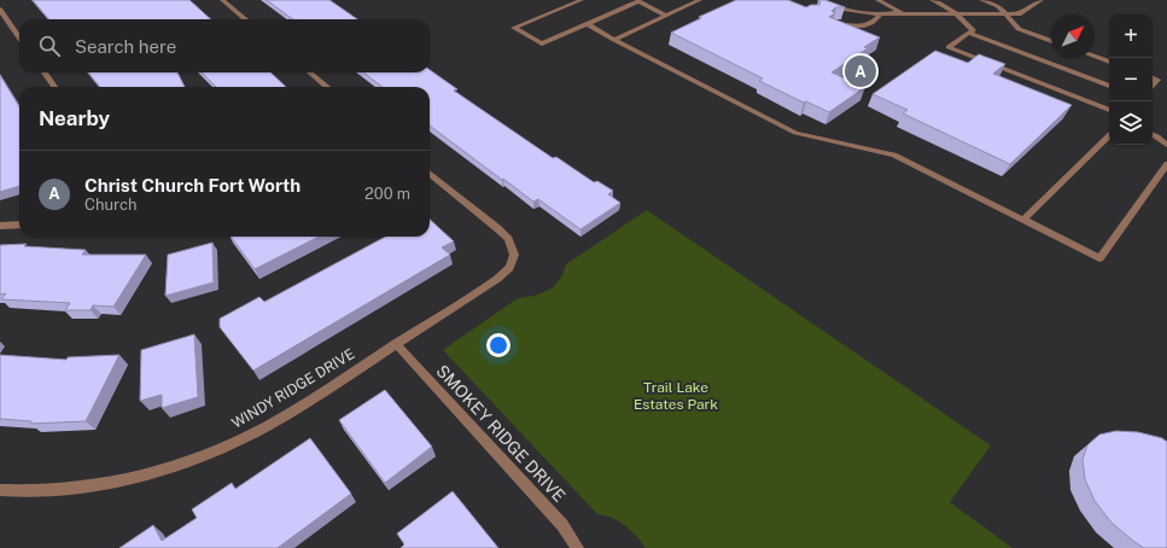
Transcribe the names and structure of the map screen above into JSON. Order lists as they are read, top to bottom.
{
  "streets": {
    "street": ["WINDY RIDGE DRIVE", "SMOKEY RIDGE DRIVE"]
  },
  "crossings": [
    ["WINDY RIDGE DRIVE", "SMOKEY RIDGE DRIVE"]
  ],
  "parks": ["Trail Lake Estates Park"],
  "north": "top right",
  "page": {
    "map_buttons": ["+", "−"],
    "search": "Search here",
    "pins": "A",
    "heading": "Nearby",
    "list": [
      {
        "mark": "A",
        "name": "Christ Church Fort Worth",
        "note": "Church",
        "value": "200 m"
      }
    ]
  }
}
